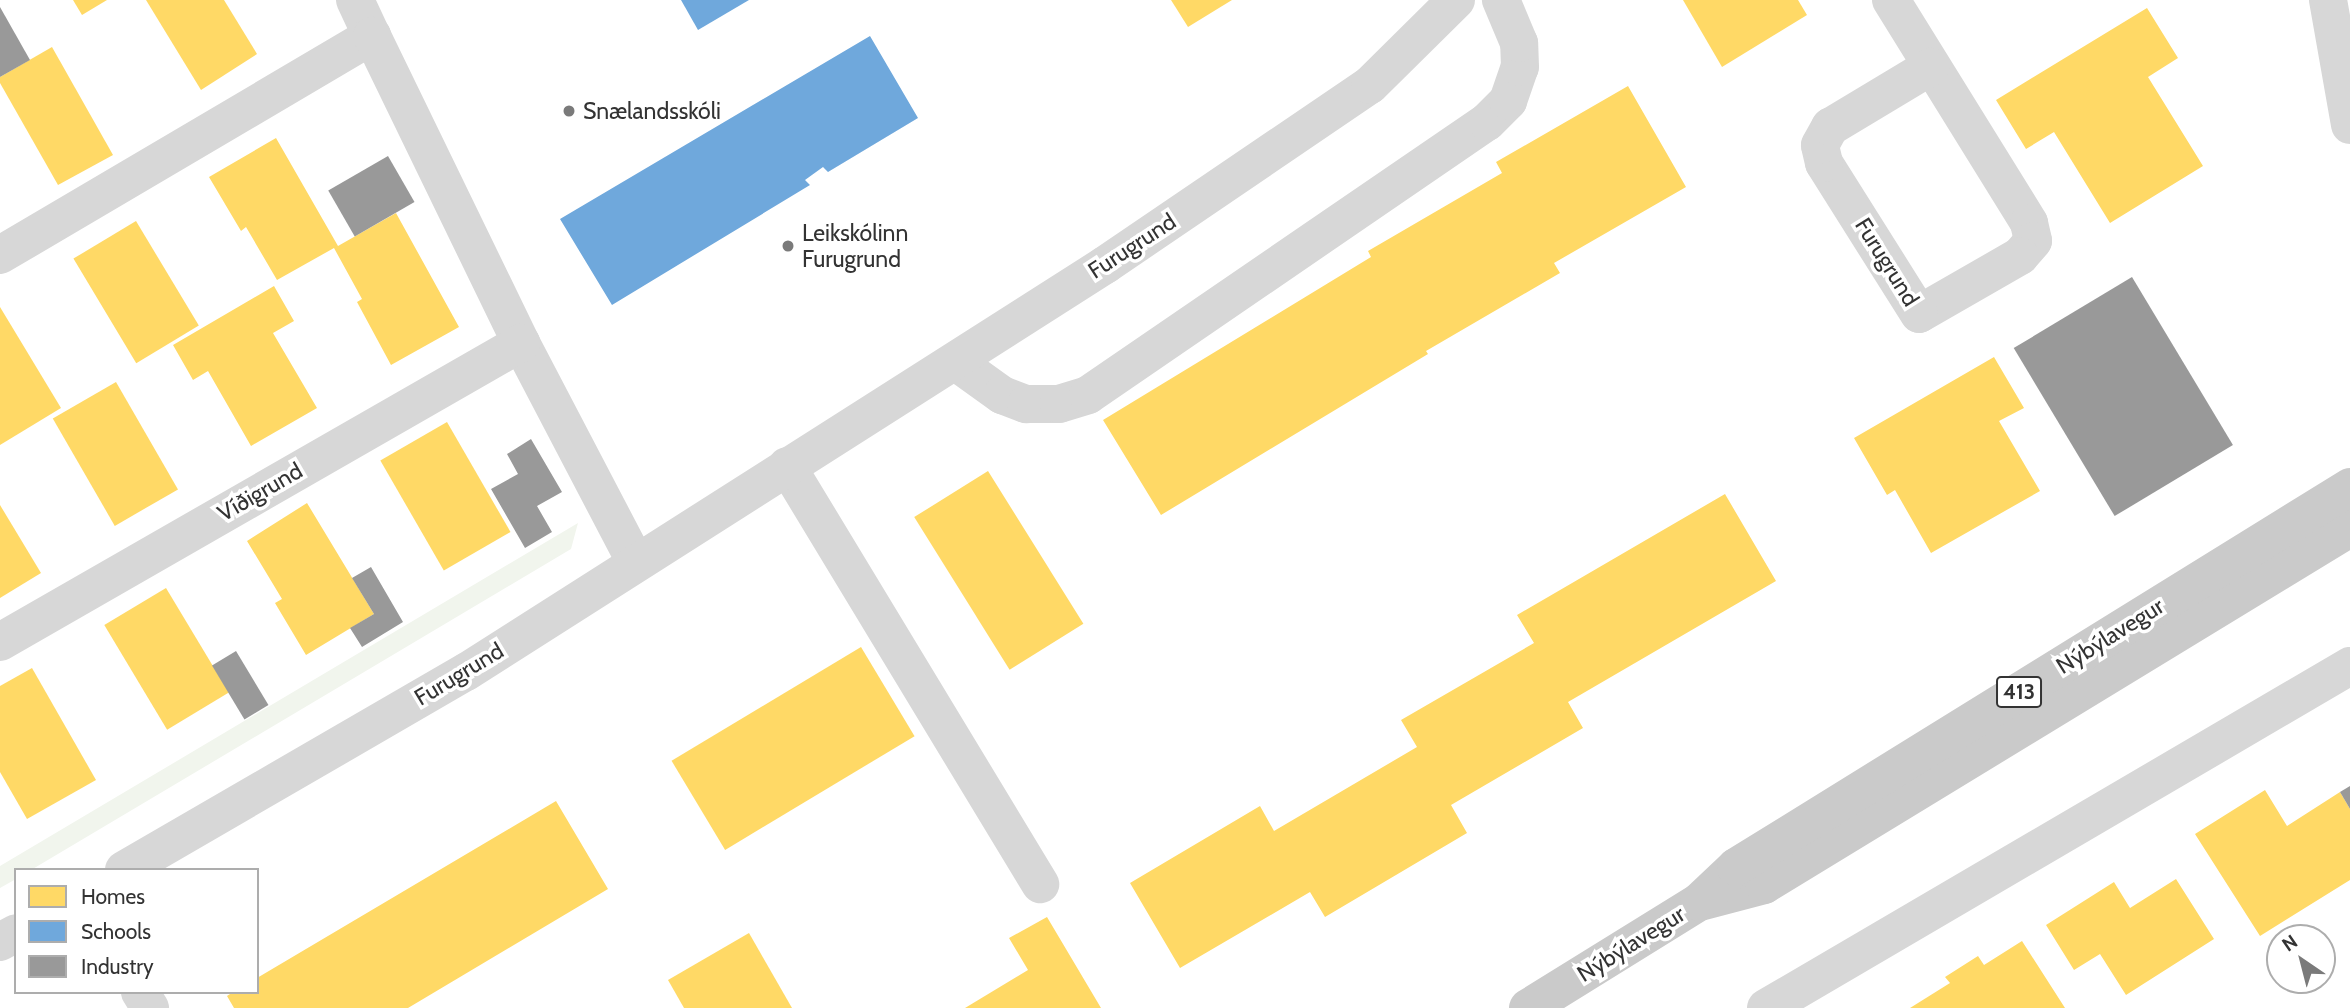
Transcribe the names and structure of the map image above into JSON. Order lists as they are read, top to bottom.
{
  "streets": {
    "main road": ["Nýbýlavegur", "413"],
    "street": ["Furugrund", "Víðigrund"]
  },
  "places": ["Snælandsskóli", "Leikskólinn Furugrund"],
  "legend": ["Homes", "Schools", "Industry"],
  "north": "top left"
}
